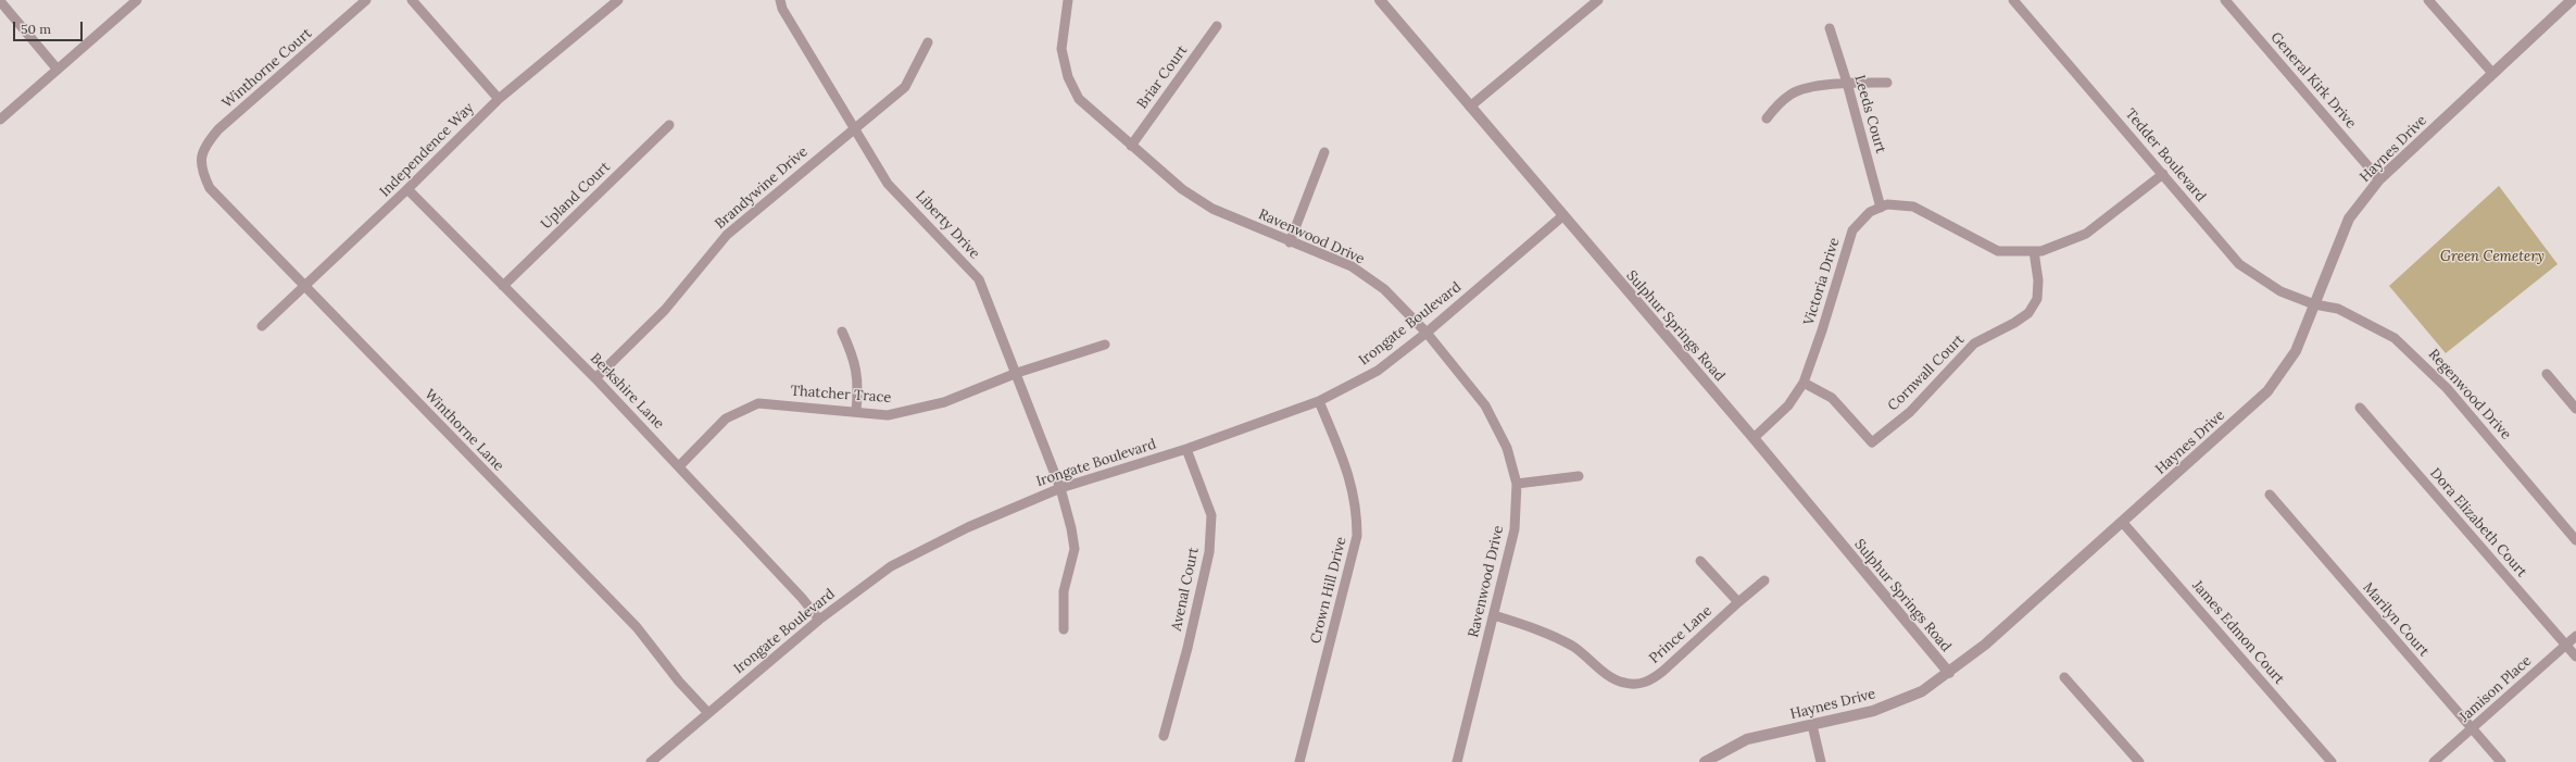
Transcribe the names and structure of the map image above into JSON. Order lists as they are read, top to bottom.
{
  "streets": {
    "street": [
      "Winthorne Court",
      "Briar Court",
      "General Kirk Drive",
      "Leeds Court",
      "Haynes Drive",
      "Independence Way",
      "Tedder Boulevard",
      "Brandywine Drive",
      "Upland Court",
      "Liberty Drive",
      "Ravenwood Drive",
      "Victoria Drive",
      "Irongate Boulevard",
      "Sulphur Springs Road",
      "Cornwall Court",
      "Berkshire Lane",
      "Thatcher Trace",
      "Regenwood Drive",
      "Winthorne Lane",
      "Dora Elizabeth Court",
      "Avenal Court",
      "Crown Hill Drive",
      "Marilyn Court",
      "James Edmon Court",
      "Prince Lane",
      "Jamison Place"
    ]
  },
  "crossings": [
    ["Winthorne Court", "Winthorne Lane"],
    ["Briar Court", "Ravenwood Drive"],
    ["General Kirk Drive", "Haynes Drive"],
    ["Leeds Court", "Victoria Drive"],
    ["Haynes Drive", "Tedder Boulevard"],
    ["Haynes Drive", "Sulphur Springs Road"],
    ["Haynes Drive", "Regenwood Drive"],
    ["Haynes Drive", "James Edmon Court"],
    ["Independence Way", "Berkshire Lane"],
    ["Independence Way", "Winthorne Lane"],
    ["Tedder Boulevard", "Victoria Drive"],
    ["Tedder Boulevard", "Regenwood Drive"],
    ["Brandywine Drive", "Liberty Drive"],
    ["Brandywine Drive", "Berkshire Lane"],
    ["Upland Court", "Berkshire Lane"],
    ["Liberty Drive", "Irongate Boulevard"],
    ["Liberty Drive", "Thatcher Trace"],
    ["Ravenwood Drive", "Irongate Boulevard"],
    ["Ravenwood Drive", "Prince Lane"],
    ["Victoria Drive", "Sulphur Springs Road"],
    ["Victoria Drive", "Cornwall Court"],
    ["Irongate Boulevard", "Sulphur Springs Road"],
    ["Irongate Boulevard", "Berkshire Lane"],
    ["Irongate Boulevard", "Winthorne Lane"],
    ["Irongate Boulevard", "Avenal Court"],
    ["Irongate Boulevard", "Crown Hill Drive"],
    ["Berkshire Lane", "Thatcher Trace"],
    ["Dora Elizabeth Court", "Jamison Place"],
    ["Marilyn Court", "Jamison Place"]
  ],
  "parks": ["Green Cemetery"],
  "scale_bar": "50 m"
}
